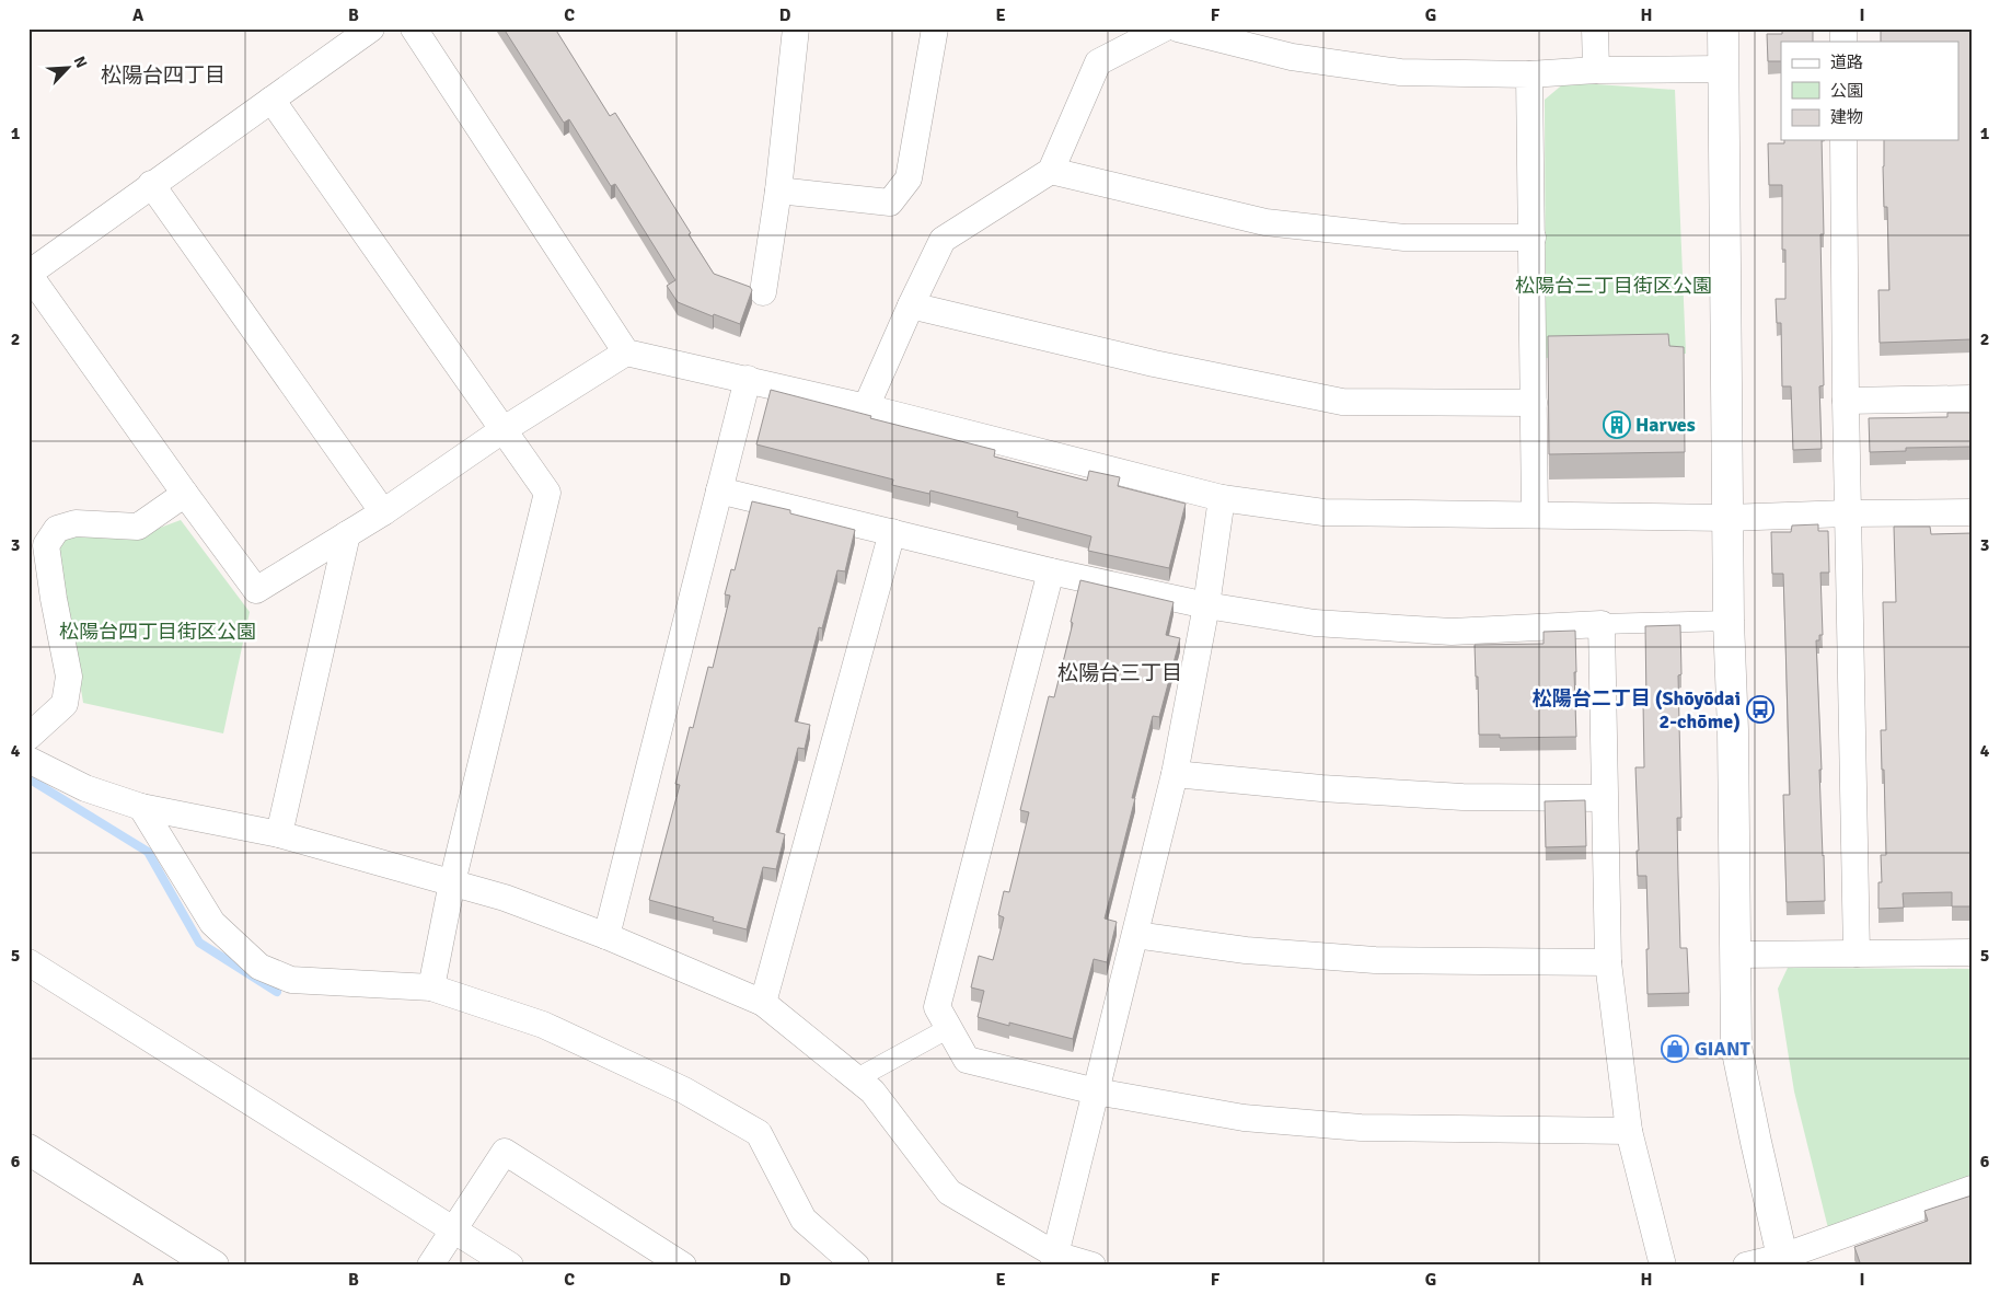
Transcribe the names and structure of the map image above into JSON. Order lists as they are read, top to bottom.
{
  "districts": ["松陽台四丁目", "松陽台三丁目"],
  "parks": ["松陽台三丁目街区公園", "松陽台四丁目街区公園"],
  "places": {
    "building": ["Harves"],
    "bus stop": ["松陽台二丁目 (Shōyōdai 2-chōme)"],
    "shop": ["GIANT"]
  },
  "legend": ["道路", "公園", "建物"],
  "north": "top right",
  "grid": {
    "columns": [
      "A",
      "B",
      "C",
      "D",
      "E",
      "F",
      "G",
      "H",
      "I"
    ],
    "rows": [
      "1",
      "2",
      "3",
      "4",
      "5",
      "6"
    ]
  }
}
